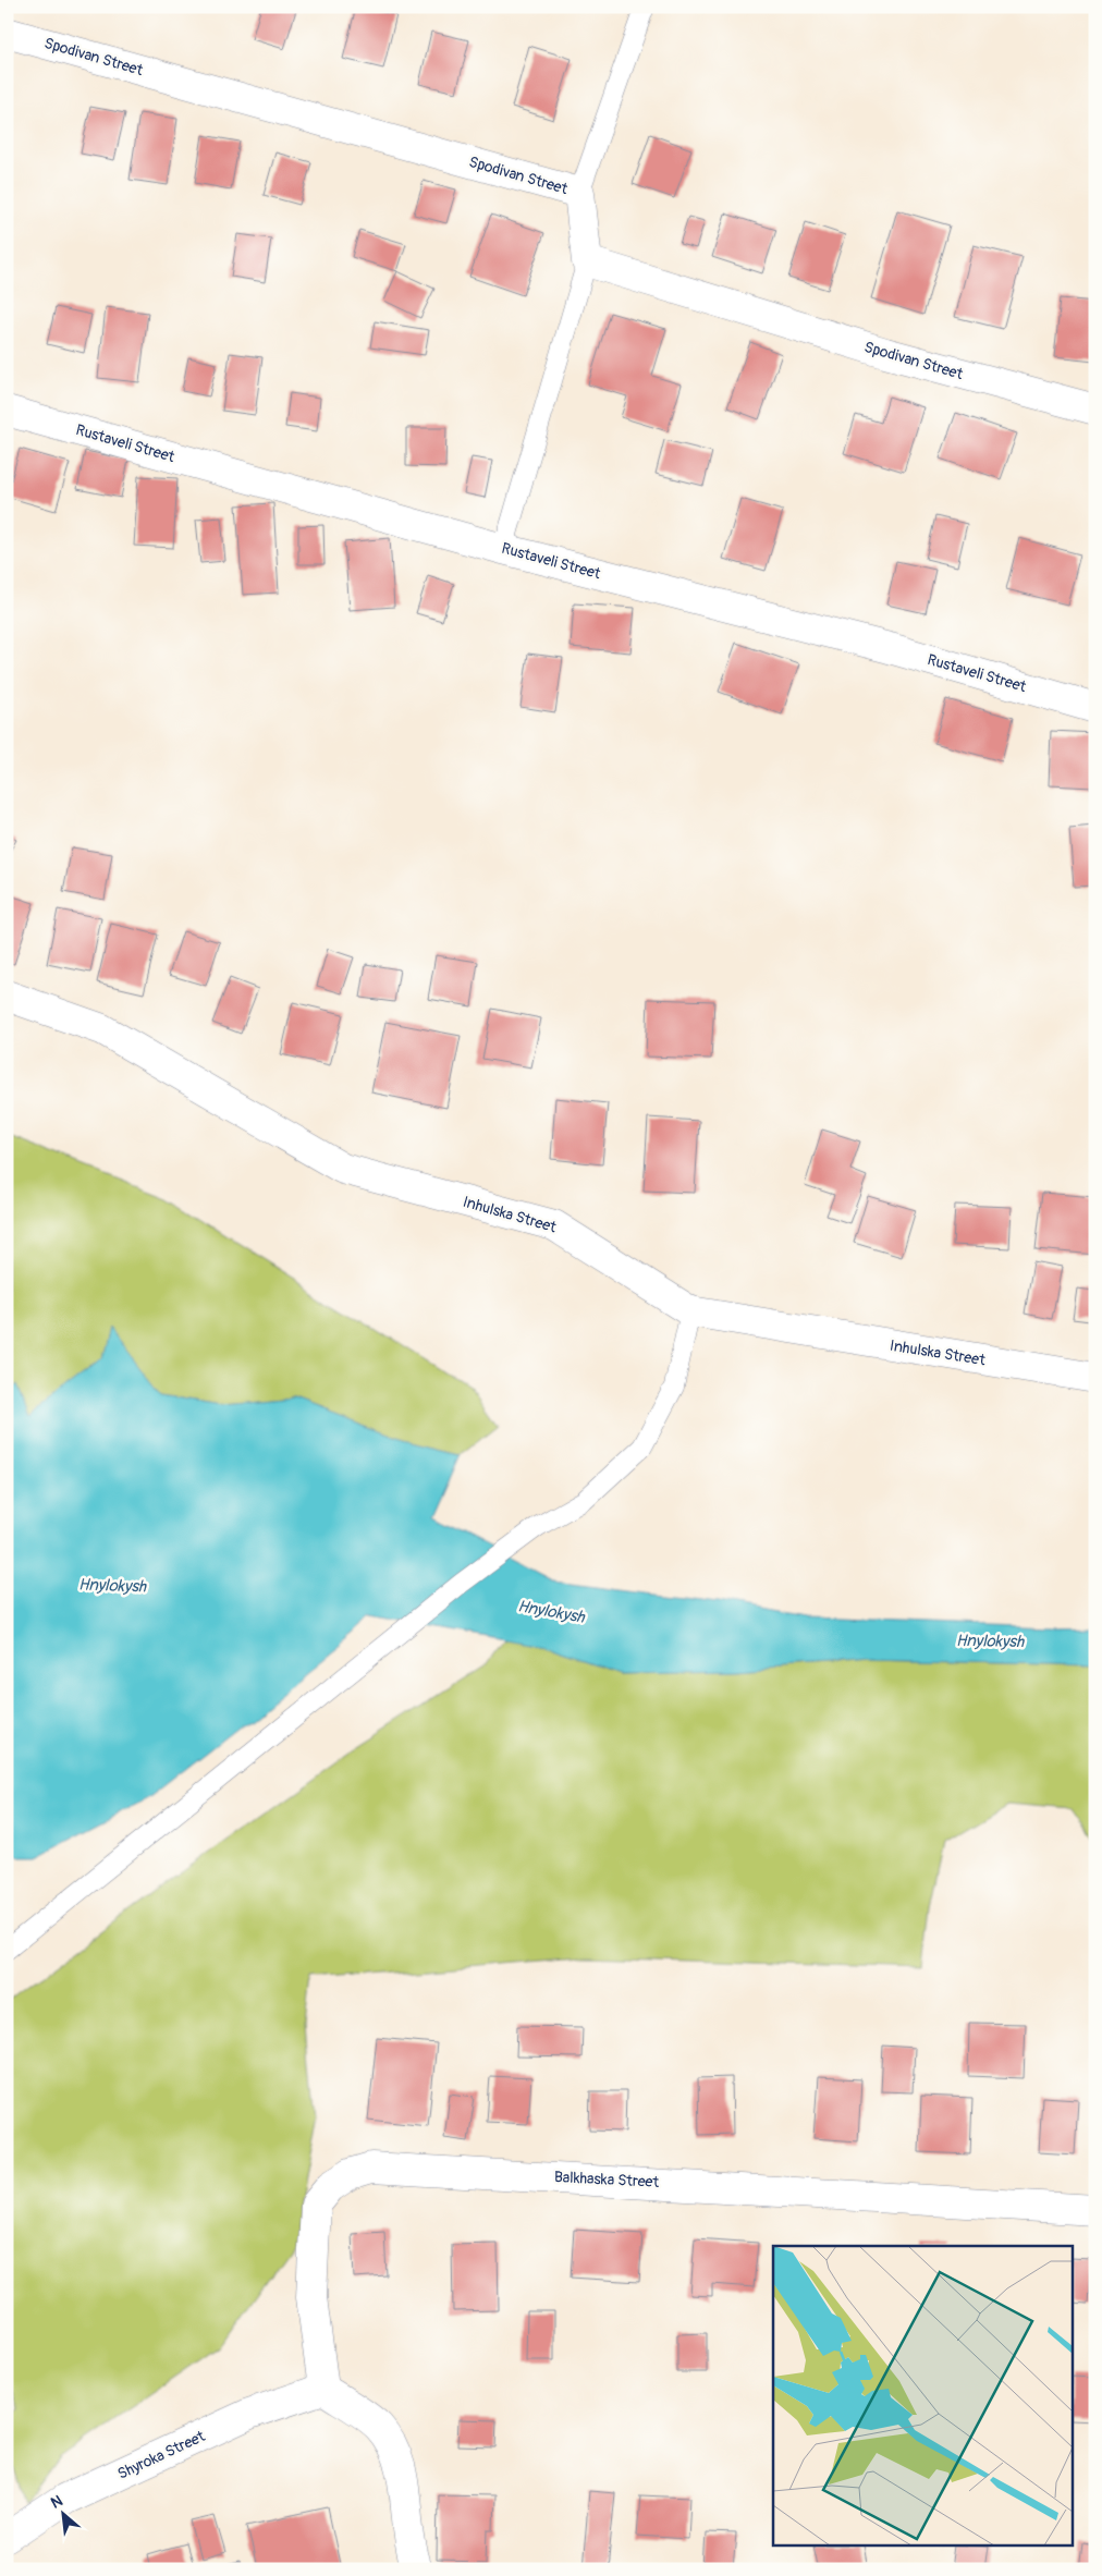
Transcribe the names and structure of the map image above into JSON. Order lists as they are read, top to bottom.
{
  "streets": {
    "street": [
      "Spodivan Street",
      "Rustaveli Street",
      "Inhulska Street",
      "Balkhaska Street",
      "Shyroka Street"
    ]
  },
  "crossings": [
    ["Balkhaska Street", "Shyroka Street"]
  ],
  "water": ["Hnylokysh"],
  "north": "top left"
}
